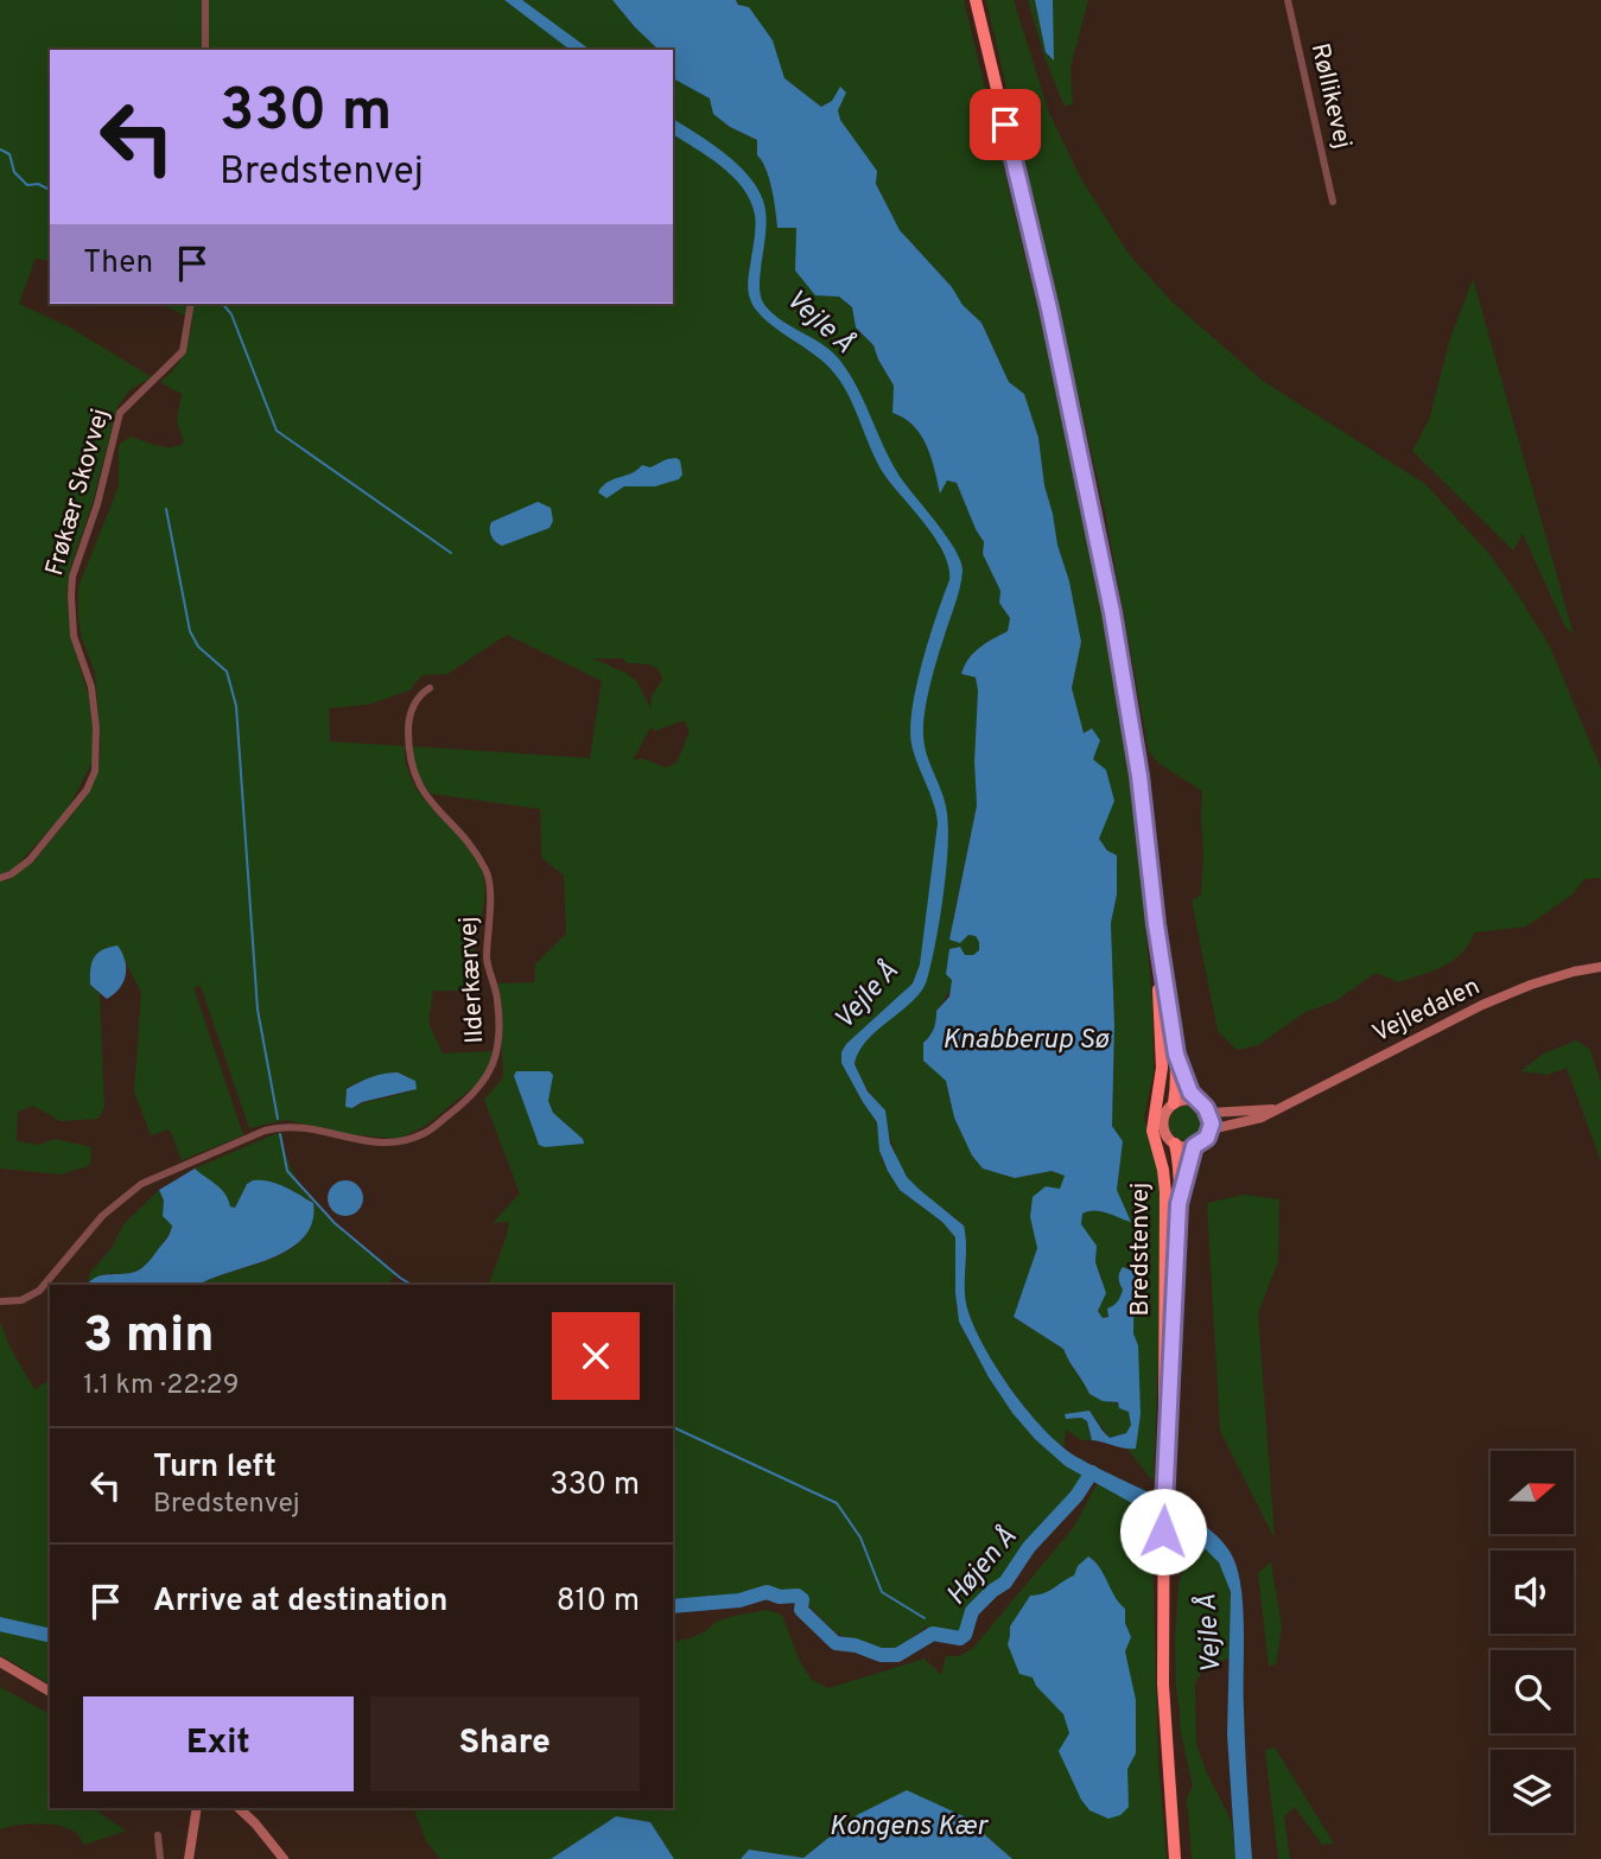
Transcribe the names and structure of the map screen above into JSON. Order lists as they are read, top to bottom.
{
  "streets": {
    "highway": ["Bredstenvej"],
    "street": [
      "Røllikevej",
      "Frøkær Skovvej",
      "Ilderkærvej",
      "Vejledalen"
    ]
  },
  "crossings": [
    ["Vejledalen", "Bredstenvej"]
  ],
  "water": [
    "Vejle Å",
    "Knabberup Sø",
    "Højen Å",
    "Kongens Kær"
  ],
  "north": "right",
  "page": {
    "turn": ["330 m", "Bredstenvej"],
    "then": "Then",
    "heading": ["3 min", "1.1 km · 22:29"],
    "list": [
      {
        "name": "Turn left",
        "note": "Bredstenvej",
        "value": "330 m"
      },
      {
        "name": "Arrive at destination",
        "value": "810 m"
      }
    ],
    "buttons": ["Exit", "Share"]
  }
}
